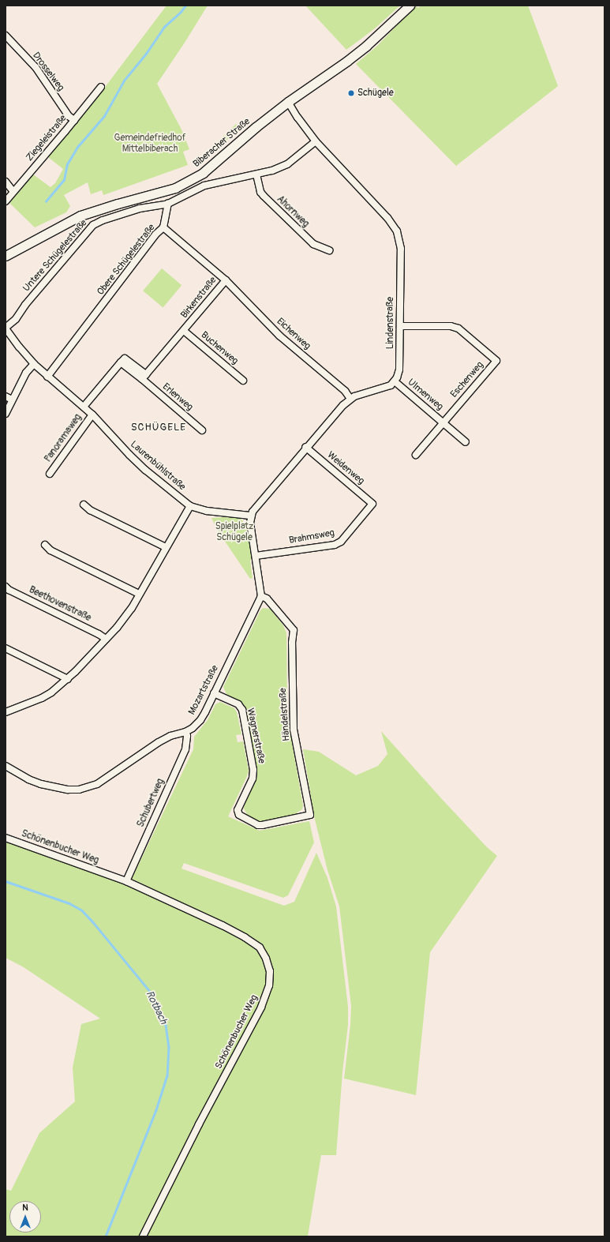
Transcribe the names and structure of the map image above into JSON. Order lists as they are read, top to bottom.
{
  "streets": {
    "street": [
      "Drosselweg",
      "Ziegeleistraße",
      "Biberacher Straße",
      "Ahornweg",
      "Untere Schügelestraße",
      "Obere Schügelestraße",
      "Birkenstraße",
      "Lindenstraße",
      "Eichenweg",
      "Buchenweg",
      "Eschenweg",
      "Ulmenweg",
      "Erlenweg",
      "Panoramaweg",
      "Laurenbühlstraße",
      "Weidenweg",
      "Brahmsweg",
      "Beethovenstraße",
      "Mozartstraße",
      "Händelstraße",
      "Wagnerstraße",
      "Schubertweg",
      "Schönenbucher Weg"
    ]
  },
  "crossings": [
    ["Drosselweg", "Ziegeleistraße"],
    ["Biberacher Straße", "Lindenstraße"],
    ["Untere Schügelestraße", "Obere Schügelestraße"],
    ["Untere Schügelestraße", "Laurenbühlstraße"],
    ["Obere Schügelestraße", "Birkenstraße"],
    ["Obere Schügelestraße", "Laurenbühlstraße"],
    ["Birkenstraße", "Eichenweg"],
    ["Birkenstraße", "Buchenweg"],
    ["Birkenstraße", "Erlenweg"],
    ["Lindenstraße", "Eschenweg"],
    ["Lindenstraße", "Ulmenweg"],
    ["Eschenweg", "Ulmenweg"],
    ["Panoramaweg", "Laurenbühlstraße"],
    ["Weidenweg", "Brahmsweg"],
    ["Mozartstraße", "Händelstraße"],
    ["Mozartstraße", "Wagnerstraße"],
    ["Mozartstraße", "Schubertweg"],
    ["Händelstraße", "Wagnerstraße"],
    ["Schubertweg", "Schönenbucher Weg"]
  ],
  "districts": ["SCHÜGELE"],
  "water": ["Rotbach"],
  "parks": ["Gemeindefriedhof Mittelbiberach", "Spielplatz Schügele"],
  "places": ["Schügele"],
  "north": "top"
}
